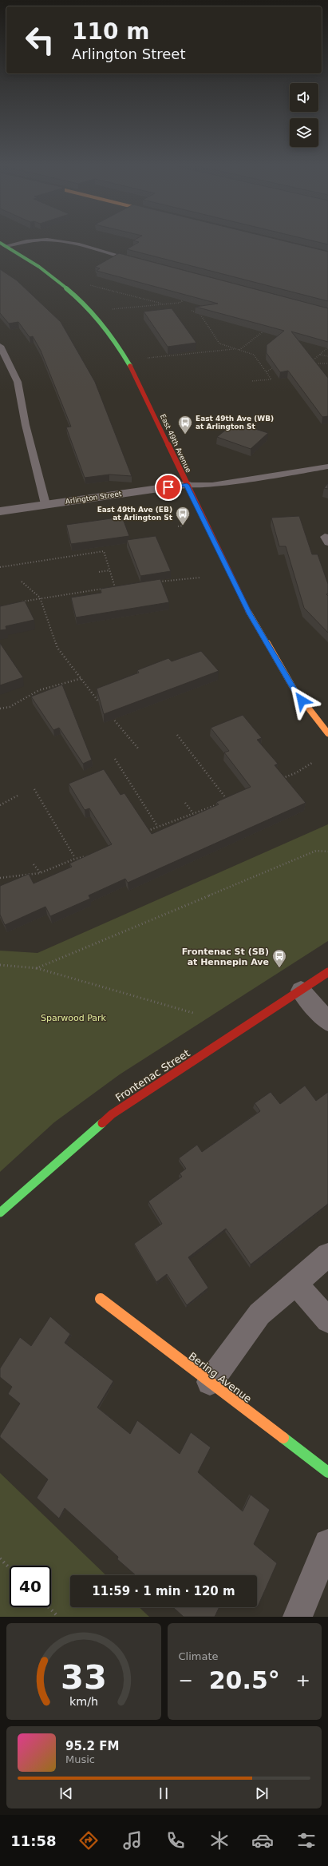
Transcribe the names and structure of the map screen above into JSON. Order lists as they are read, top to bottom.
{
  "streets": {
    "street": [
      "East 49th Avenue",
      "Arlington Street",
      "Frontenac Street",
      "Bering Avenue"
    ]
  },
  "crossings": [
    ["East 49th Avenue", "Arlington Street"]
  ],
  "parks": ["Sparwood Park"],
  "places": {
    "bus stop": ["East 49th Ave (WB) at Arlington St", "East 49th Ave (EB) at Arlington St", "Frontenac St (SB) at Hennepin Ave"]
  },
  "page": {
    "turn": ["110 m", "Arlington Street"],
    "limit": "40",
    "trip": "11:59 · 1 min · 120 m",
    "tile": "Climate",
    "heat": ["−", "20.5°", "+"],
    "song": ["95.2 FM", "Music"],
    "tabs": "11:58",
    "gauge": ["33", "km/h"]
  }
}
